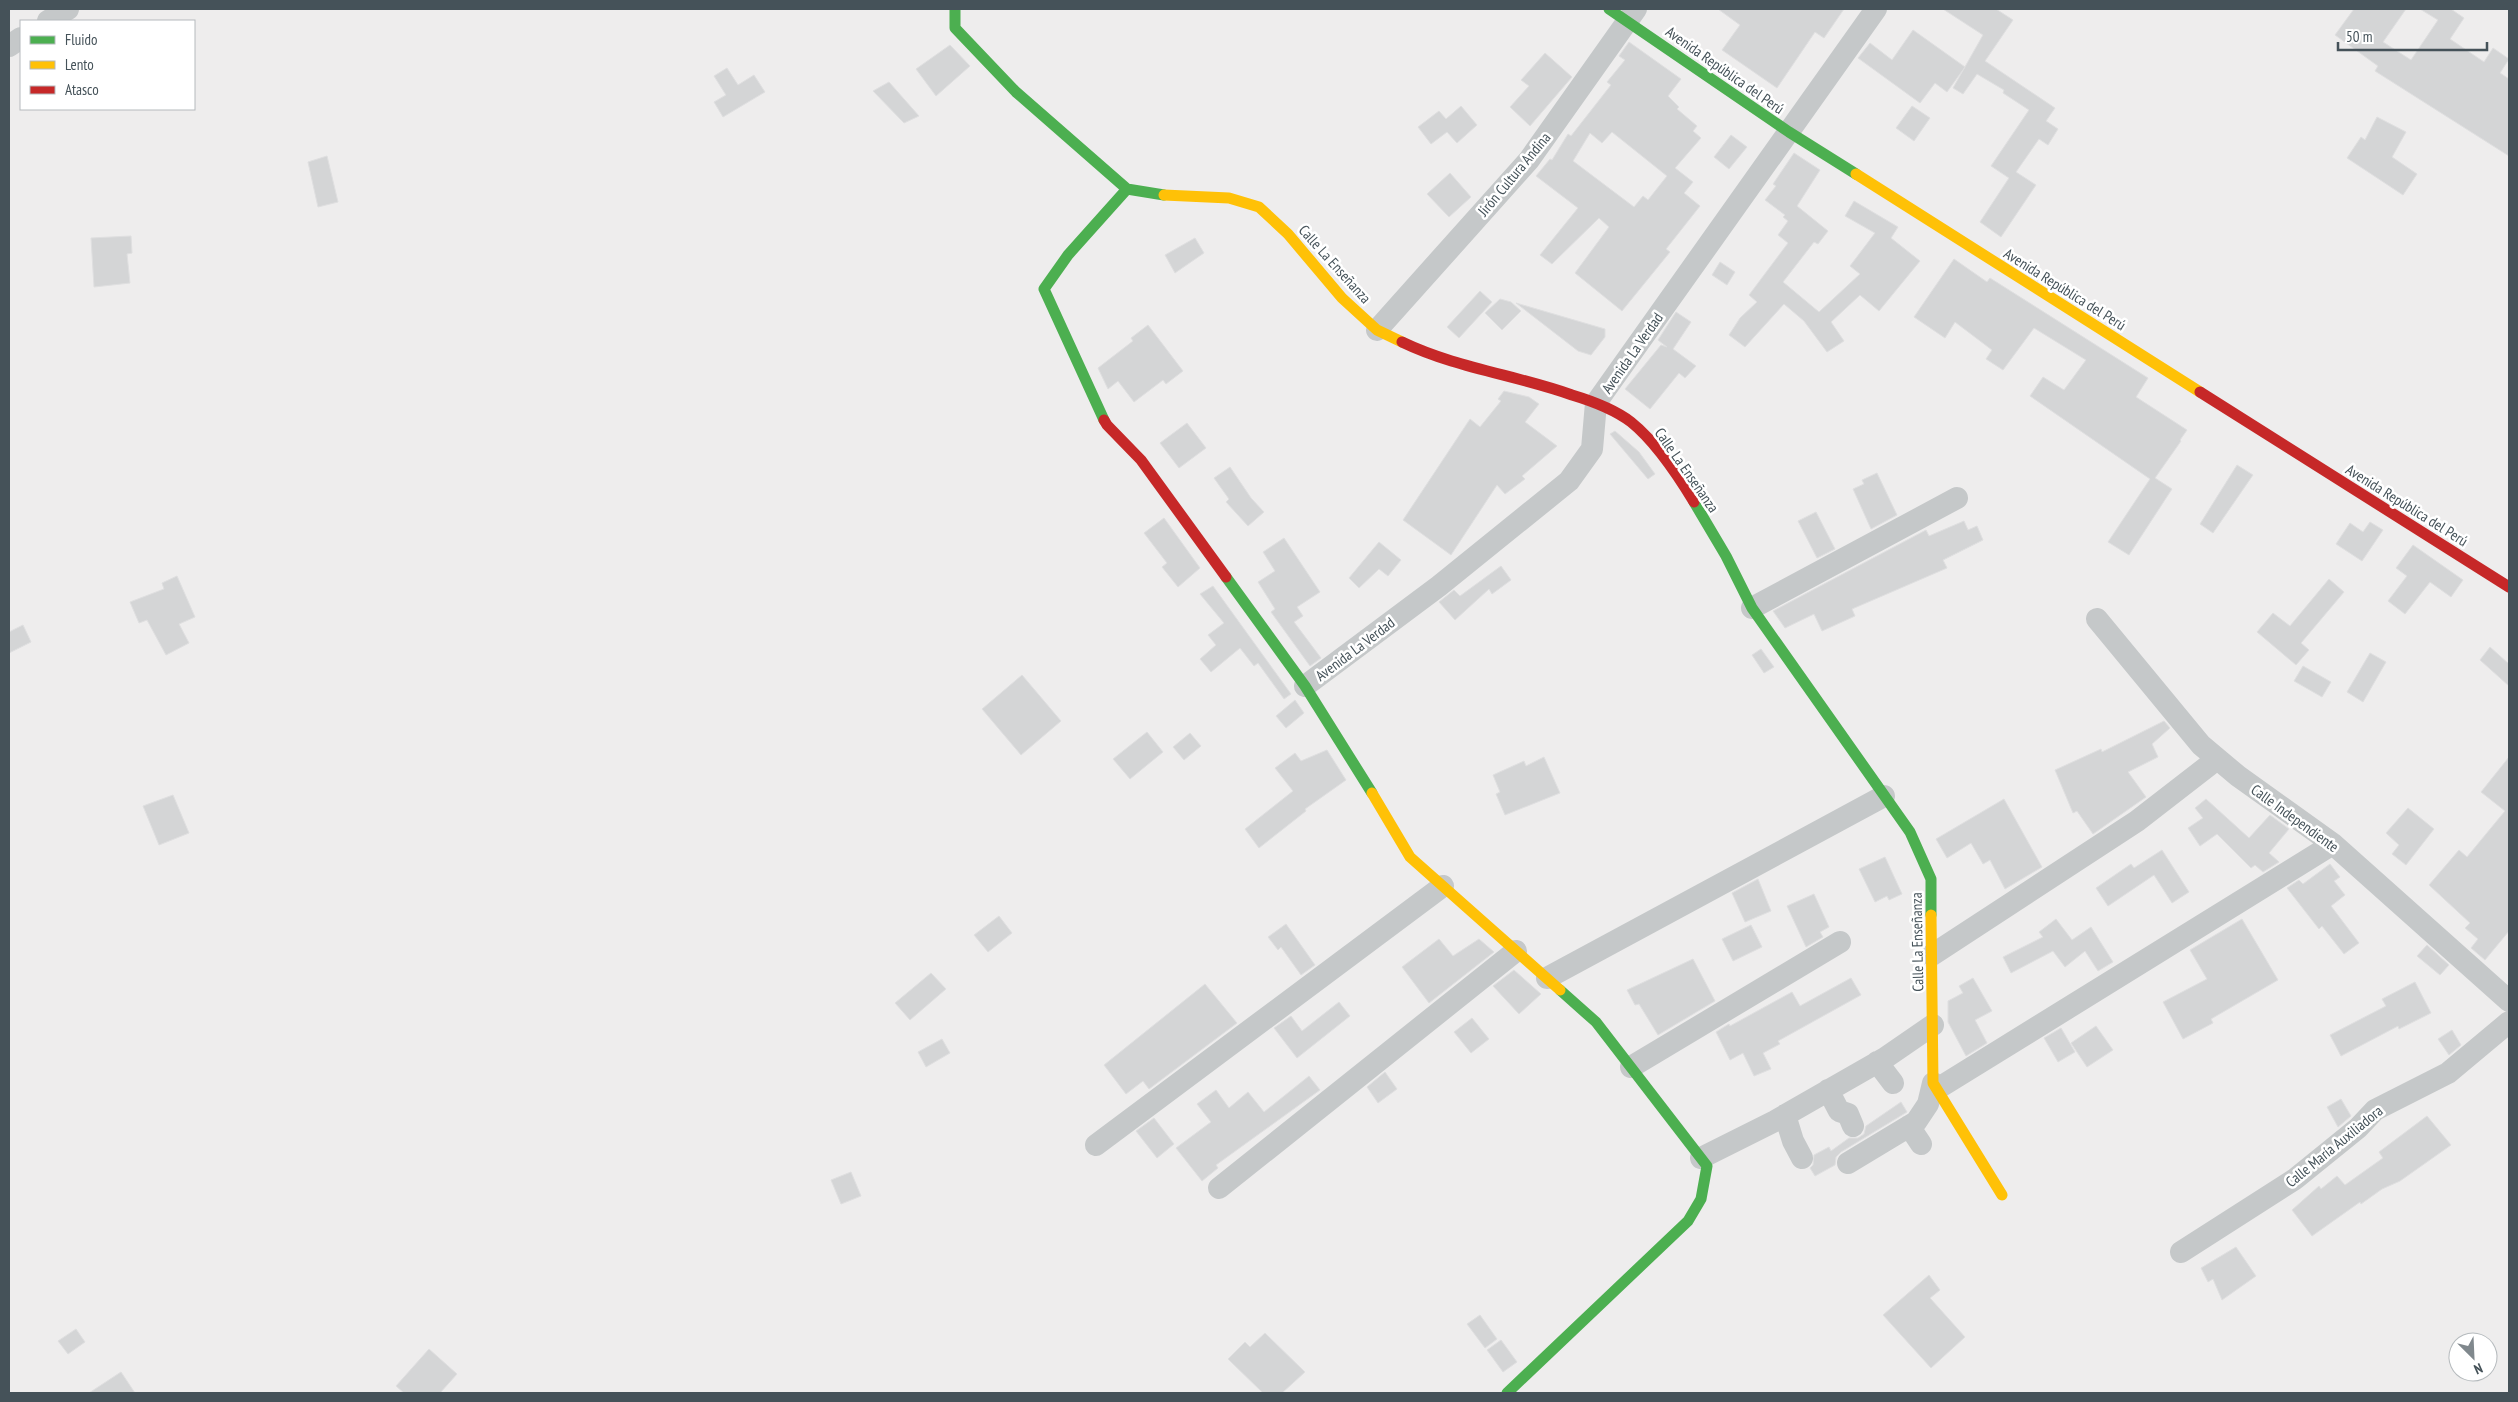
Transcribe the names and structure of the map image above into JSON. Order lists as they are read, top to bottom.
{
  "streets": {
    "street": [
      "Avenida República del Perú",
      "Jirón Cultura Andina",
      "Calle La Enseñanza",
      "Avenida La Verdad",
      "Calle Independiente",
      "Calle María Auxiliadora"
    ]
  },
  "crossings": [
    ["Avenida República del Perú", "Jirón Cultura Andina"],
    ["Avenida República del Perú", "Avenida La Verdad"],
    ["Jirón Cultura Andina", "Calle La Enseñanza"],
    ["Calle La Enseñanza", "Avenida La Verdad"]
  ],
  "legend": ["Fluido", "Lento", "Atasco"],
  "scale_bar": "50 m",
  "north": "bottom right"
}
